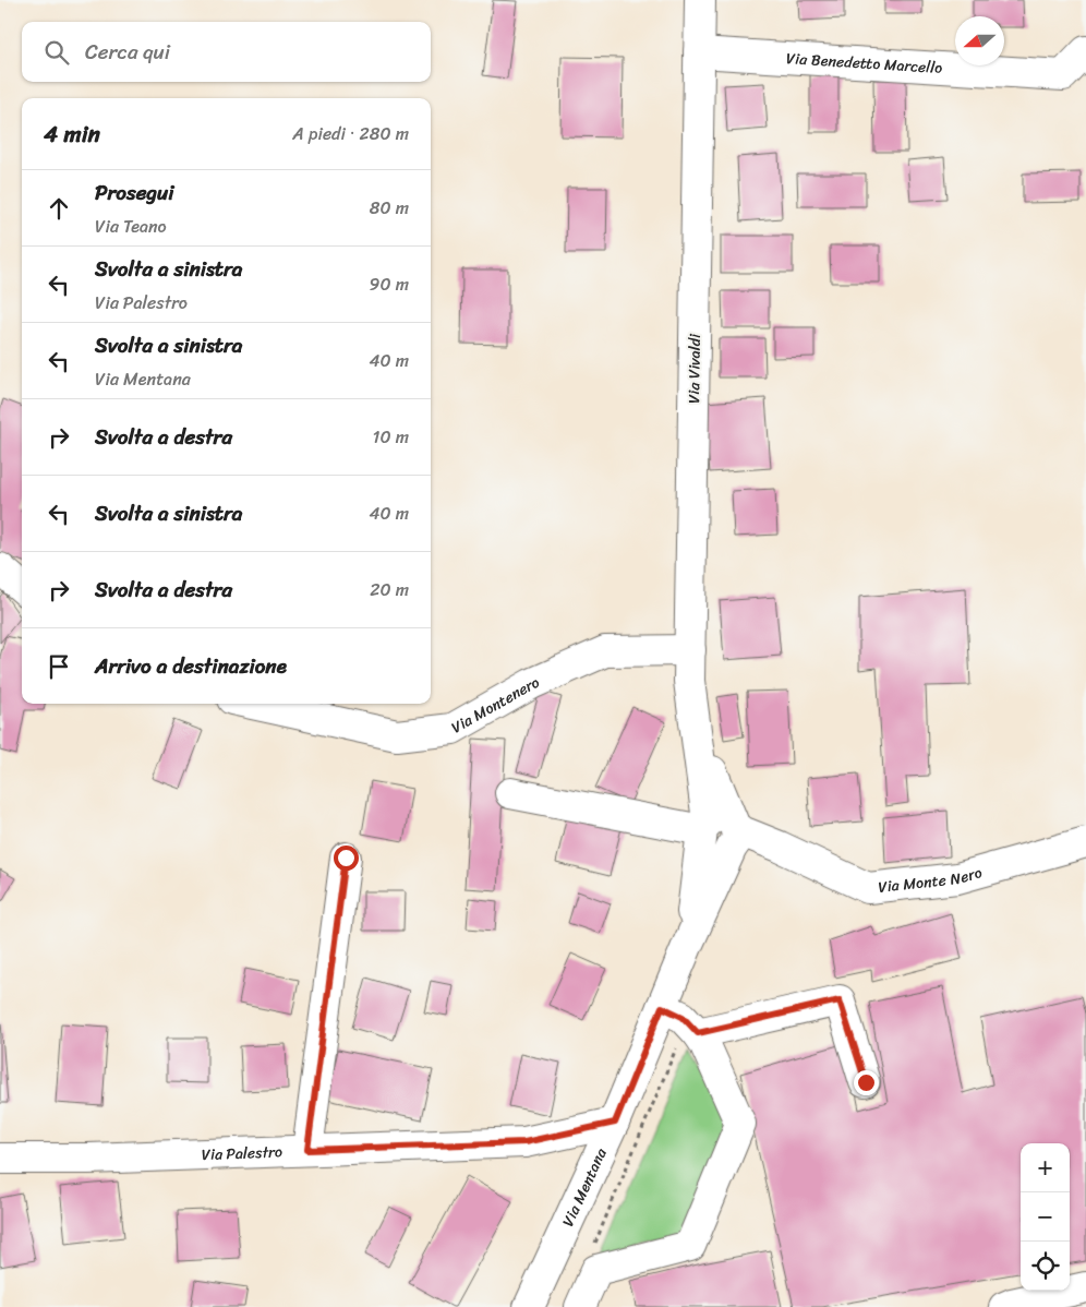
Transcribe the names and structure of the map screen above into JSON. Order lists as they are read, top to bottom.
{
  "streets": {
    "street": [
      "Via Benedetto Marcello",
      "Via Vivaldi",
      "Via Montenero",
      "Via Monte Nero",
      "Via Palestro",
      "Via Mentana"
    ]
  },
  "crossings": [
    ["Via Benedetto Marcello", "Via Vivaldi"],
    ["Via Vivaldi", "Via Montenero"],
    ["Via Vivaldi", "Via Monte Nero"],
    ["Via Vivaldi", "Via Mentana"],
    ["Via Monte Nero", "Via Mentana"],
    ["Via Palestro", "Via Mentana"]
  ],
  "north": "left",
  "page": {
    "search": "Cerca qui",
    "heading": ["4 min", "A piedi · 280 m"],
    "list": [
      ["Prosegui", "Via Teano", "80 m"],
      ["Svolta a sinistra", "Via Palestro", "90 m"],
      ["Svolta a sinistra", "Via Mentana", "40 m"],
      ["Svolta a destra", "10 m"],
      ["Svolta a sinistra", "40 m"],
      ["Svolta a destra", "20 m"],
      "Arrivo a destinazione"
    ],
    "map_buttons": ["+", "−"]
  }
}
